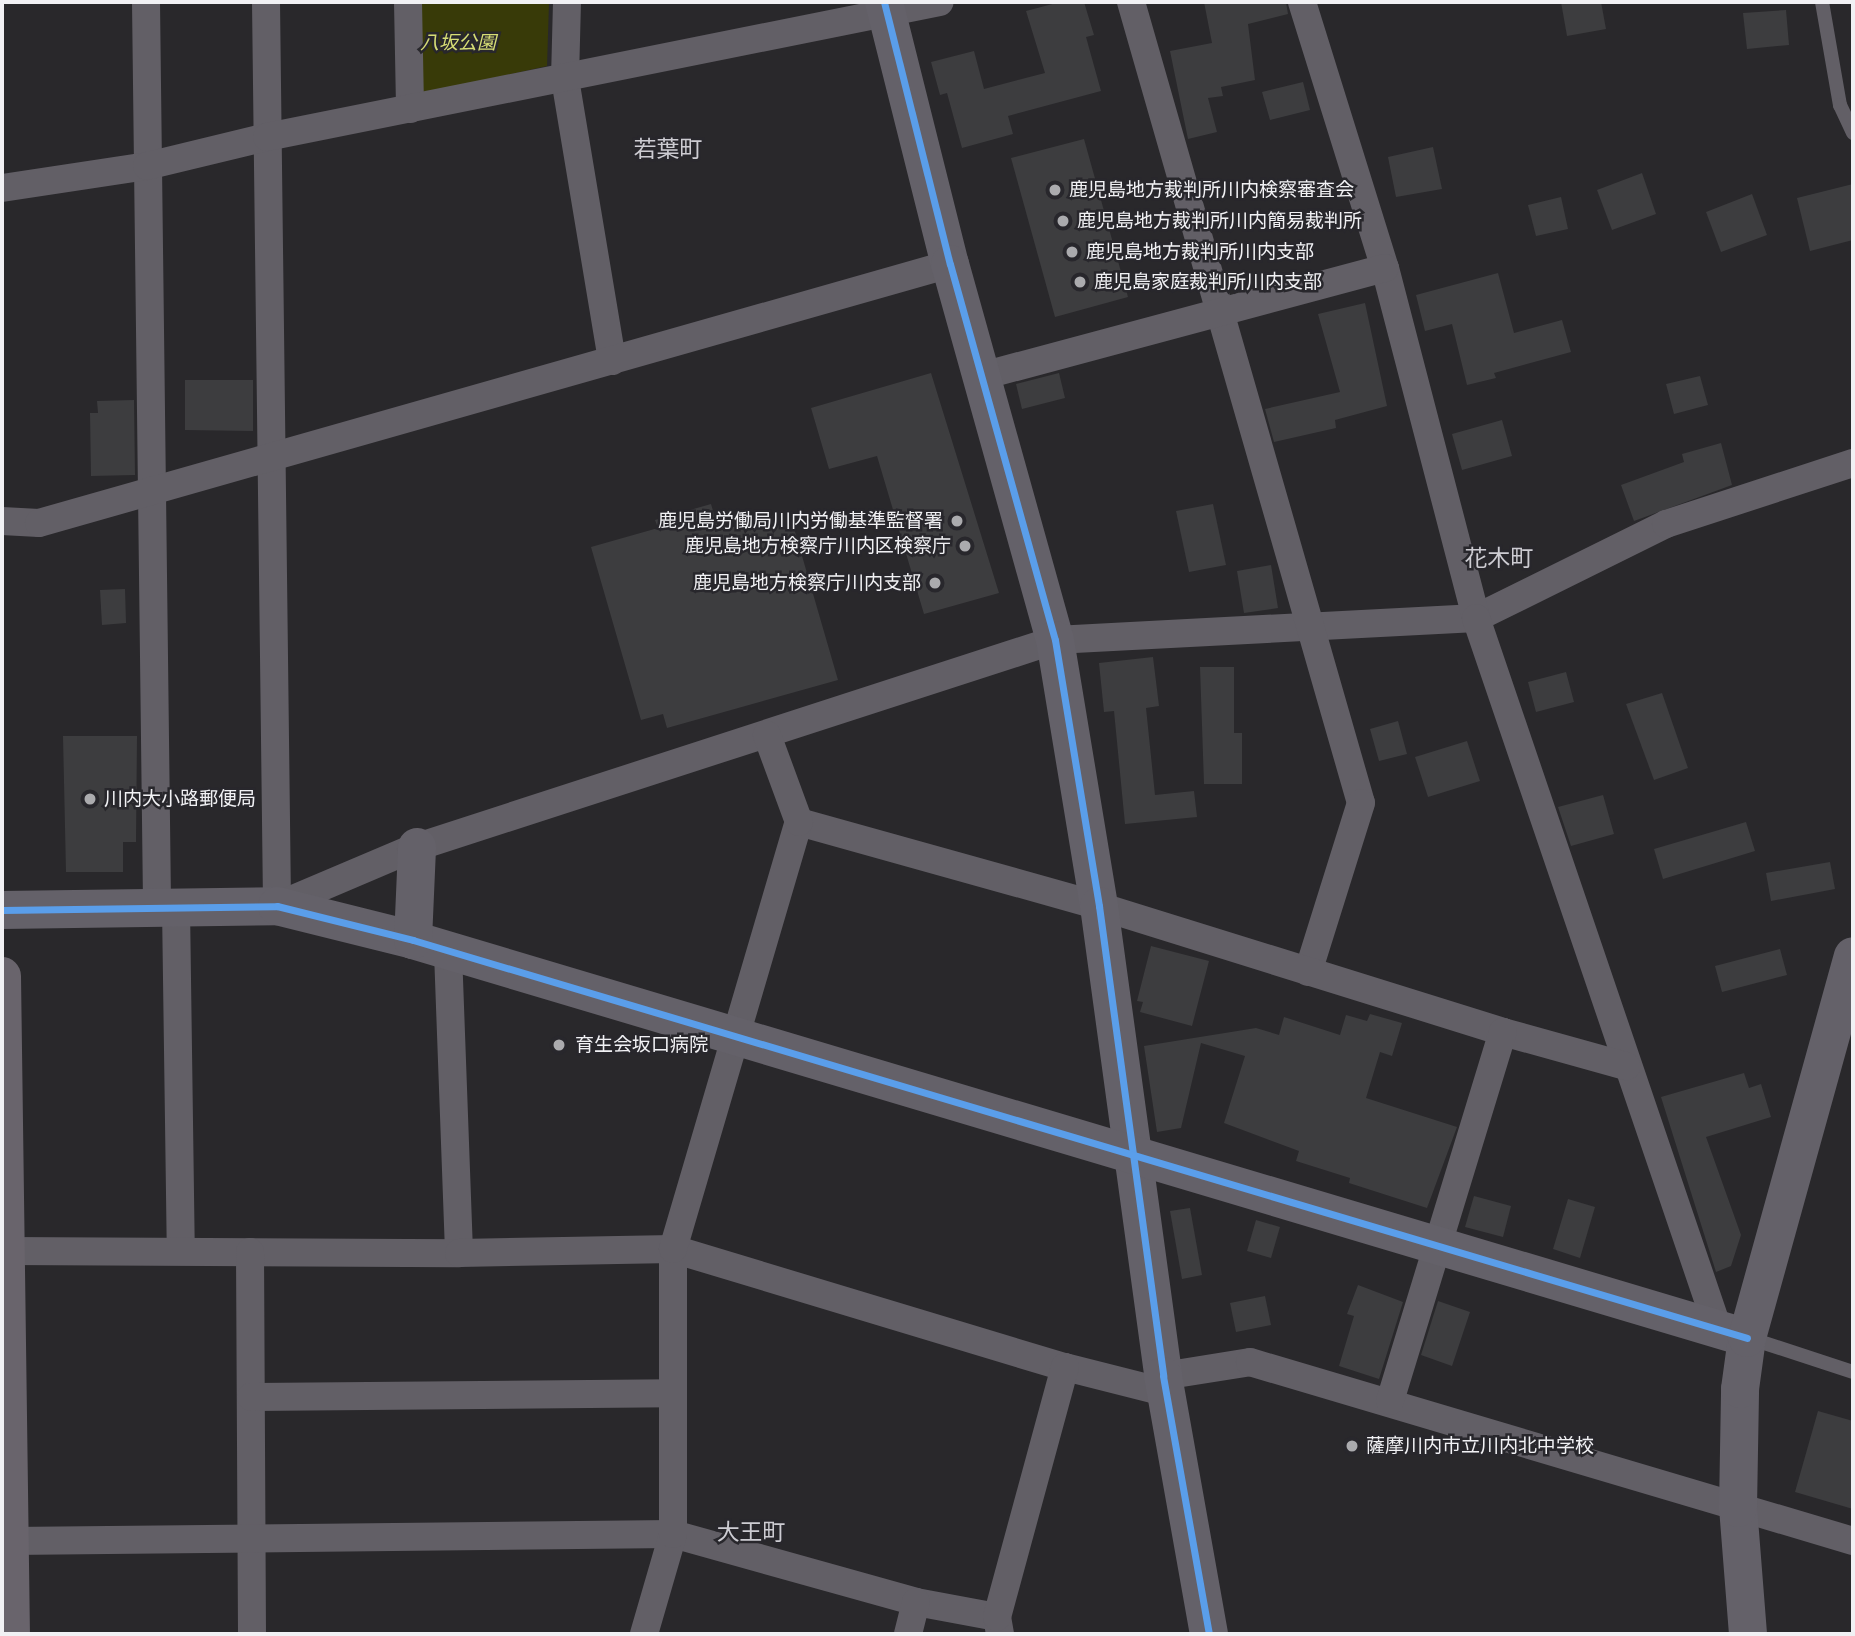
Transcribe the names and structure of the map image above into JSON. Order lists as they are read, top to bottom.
{
  "districts": ["若葉町", "花木町", "大王町"],
  "parks": ["八坂公園"],
  "places": [
    "鹿児島地方裁判所川内検察審査会",
    "鹿児島地方裁判所川内簡易裁判所",
    "鹿児島地方裁判所川内支部",
    "鹿児島家庭裁判所川内支部",
    "鹿児島労働局川内労働基準監督署",
    "鹿児島地方検察庁川内区検察庁",
    "鹿児島地方検察庁川内支部",
    "川内大小路郵便局",
    "育生会坂口病院",
    "薩摩川内市立川内北中学校"
  ]
}
